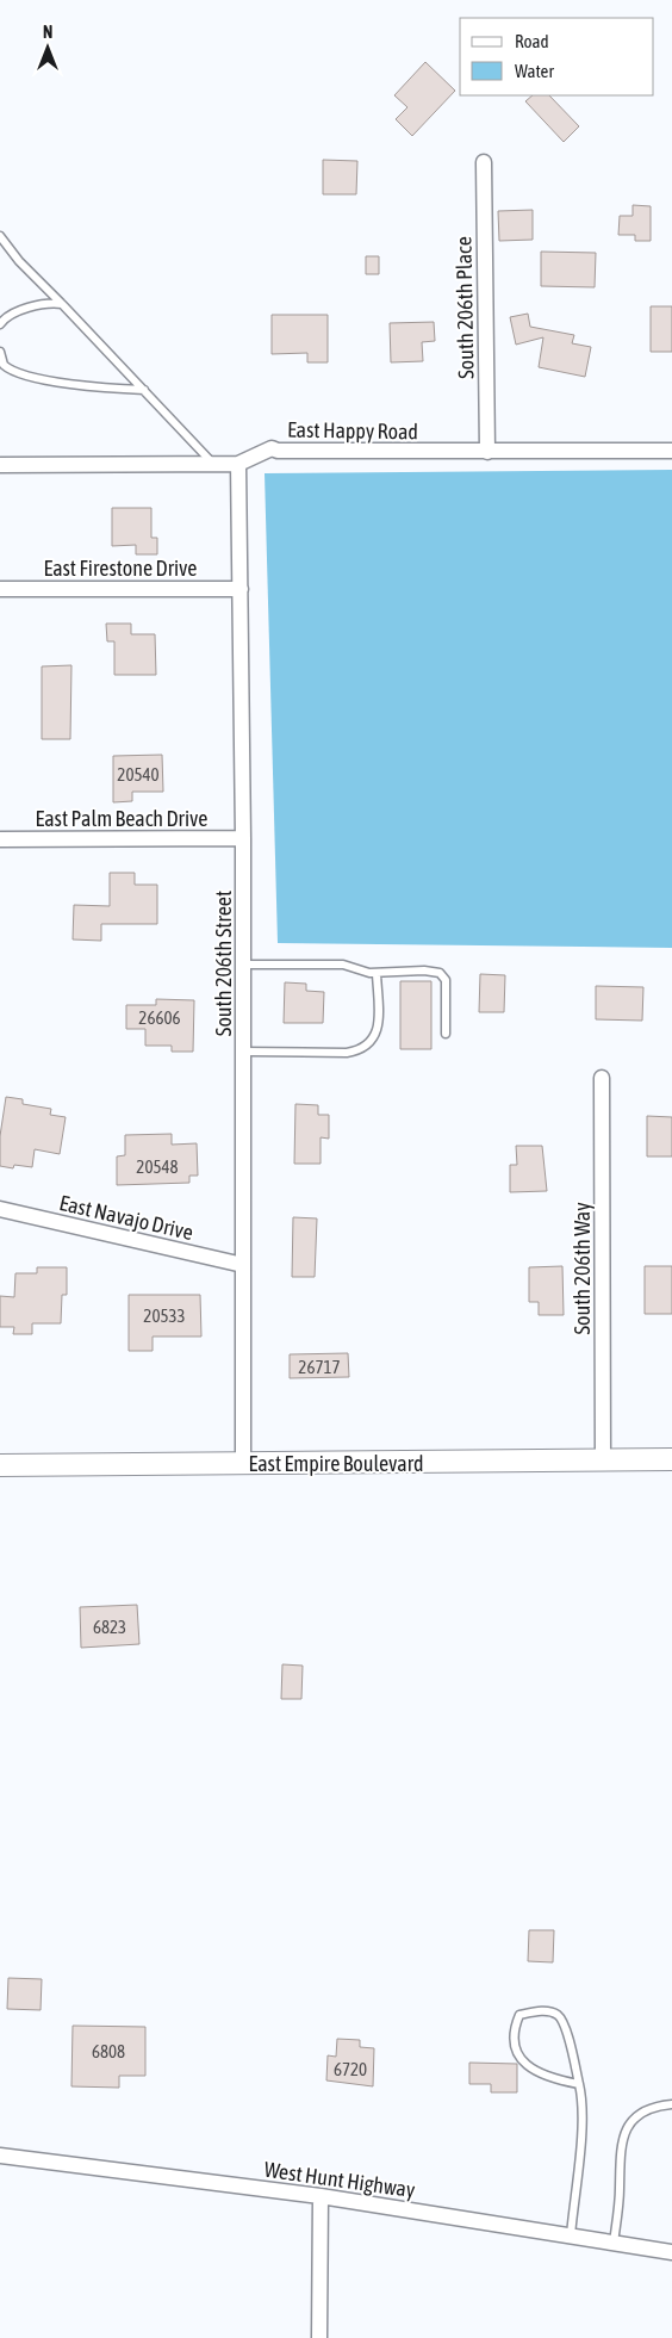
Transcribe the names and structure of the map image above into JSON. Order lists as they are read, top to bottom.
{
  "streets": {
    "main road": ["East Empire Boulevard"],
    "street": [
      "South 206th Place",
      "East Happy Road",
      "East Firestone Drive",
      "East Palm Beach Drive",
      "South 206th Street",
      "East Navajo Drive",
      "South 206th Way",
      "West Hunt Highway"
    ]
  },
  "crossings": [
    ["South 206th Place", "East Happy Road"],
    ["East Happy Road", "South 206th Street"],
    ["East Firestone Drive", "South 206th Street"],
    ["East Palm Beach Drive", "South 206th Street"],
    ["South 206th Street", "East Navajo Drive"],
    ["South 206th Street", "East Empire Boulevard"],
    ["South 206th Way", "East Empire Boulevard"]
  ],
  "house_numbers": [
    "20540",
    "26606",
    "20548",
    "20533",
    "26717",
    "6823",
    "6808",
    "6720"
  ],
  "legend": ["Road", "Water"],
  "north": "top"
}
